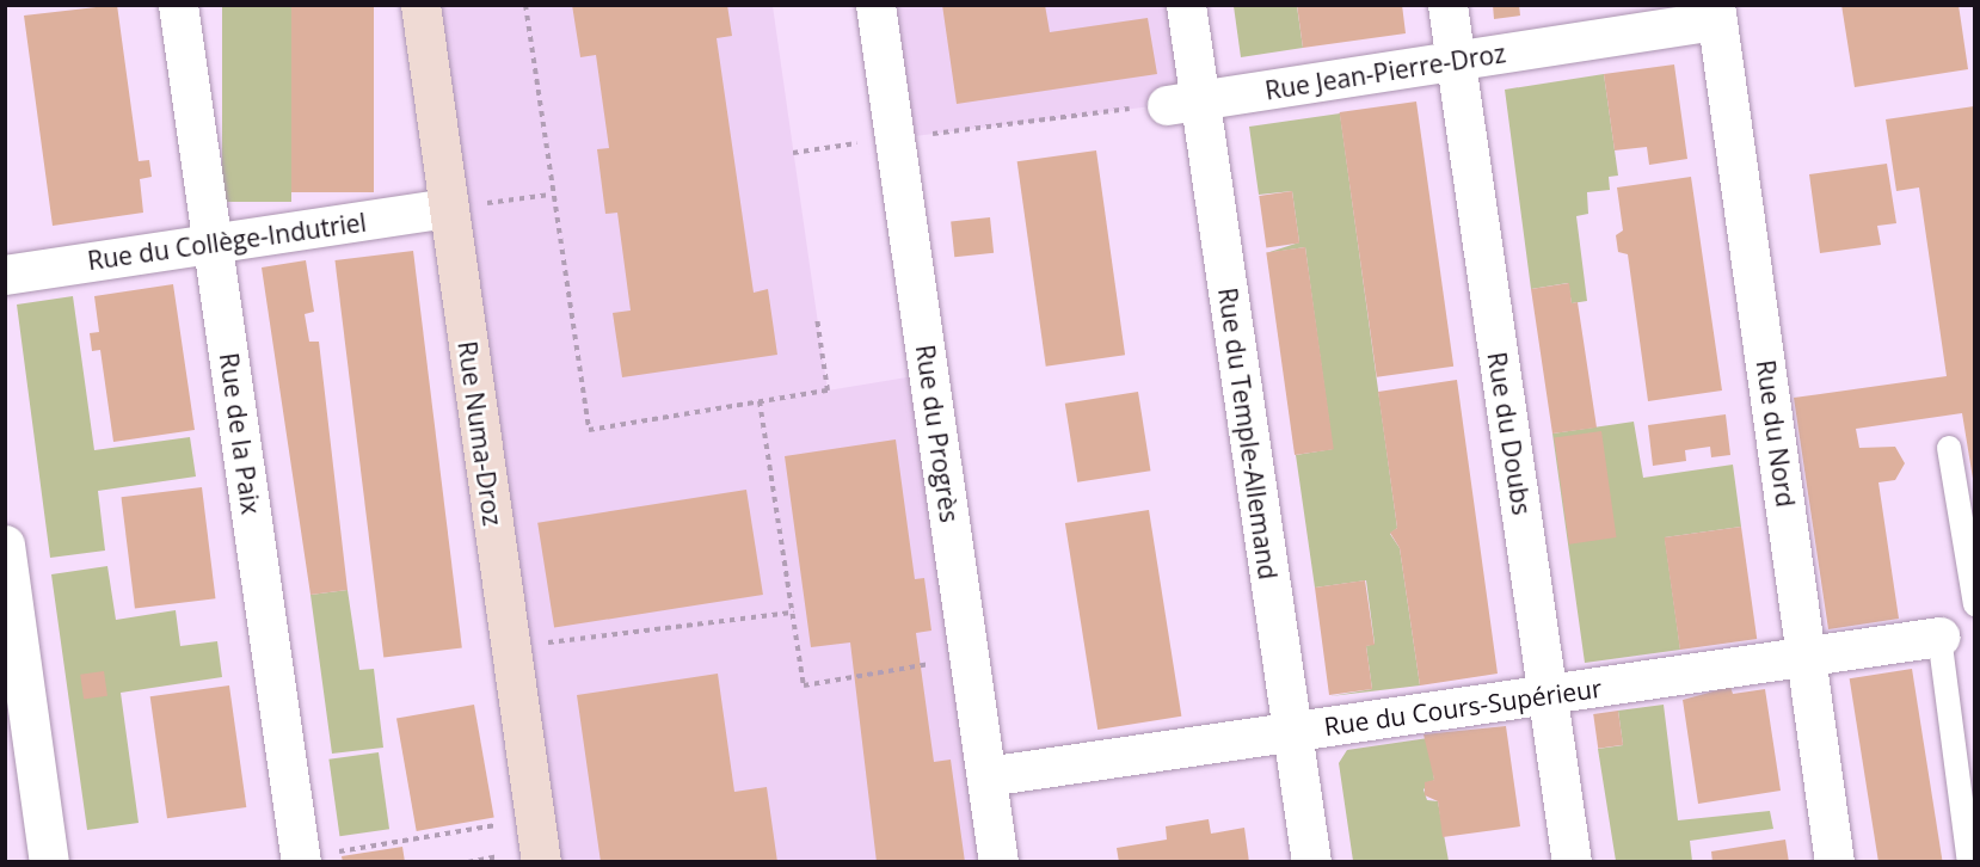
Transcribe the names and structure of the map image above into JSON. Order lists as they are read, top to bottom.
{
  "streets": {
    "main road": ["Rue Numa-Droz"],
    "street": [
      "Rue Jean-Pierre-Droz",
      "Rue du Collège-Indutriel",
      "Rue de la Paix",
      "Rue du Progrès",
      "Rue du Temple-Allemand",
      "Rue du Doubs",
      "Rue du Nord",
      "Rue du Cours-Supérieur"
    ]
  },
  "crossings": [
    ["Rue Jean-Pierre-Droz", "Rue du Temple-Allemand"],
    ["Rue Jean-Pierre-Droz", "Rue du Doubs"],
    ["Rue Jean-Pierre-Droz", "Rue du Nord"],
    ["Rue du Collège-Indutriel", "Rue de la Paix"],
    ["Rue du Collège-Indutriel", "Rue Numa-Droz"],
    ["Rue du Progrès", "Rue du Cours-Supérieur"],
    ["Rue du Temple-Allemand", "Rue du Cours-Supérieur"],
    ["Rue du Doubs", "Rue du Cours-Supérieur"],
    ["Rue du Nord", "Rue du Cours-Supérieur"]
  ]
}
